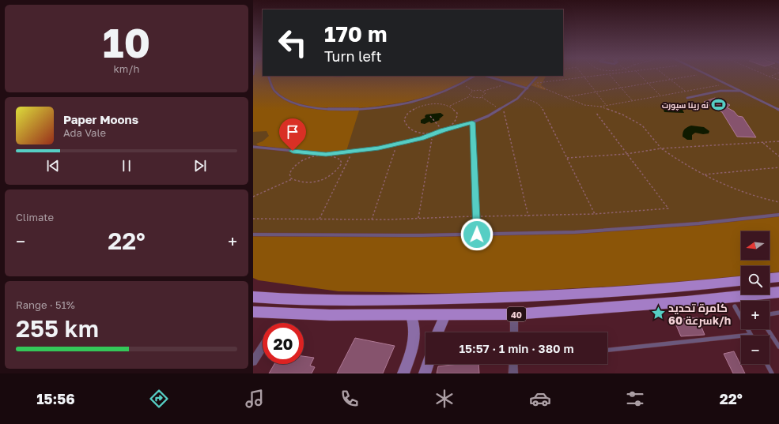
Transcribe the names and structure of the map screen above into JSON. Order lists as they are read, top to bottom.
{
  "streets": {
    "main road": ["40"]
  },
  "places": {
    "sports": ["ئه رينا سپورت"],
    "place": ["كامرة تحديد سرعة 60k/h"]
  },
  "north": "left",
  "page": {
    "tile": [
      ["10", "km/h"],
      "Climate",
      ["Range · 51%", "255 km"]
    ],
    "turn": ["170 m", "Turn left"],
    "song": ["Paper Moons", "Ada Vale"],
    "heat": ["−", "22°", "+"],
    "map_buttons": ["+", "−"],
    "limit": "20",
    "trip": "15:57 · 1 min · 380 m",
    "tabs": ["15:56", "22°"]
  }
}
